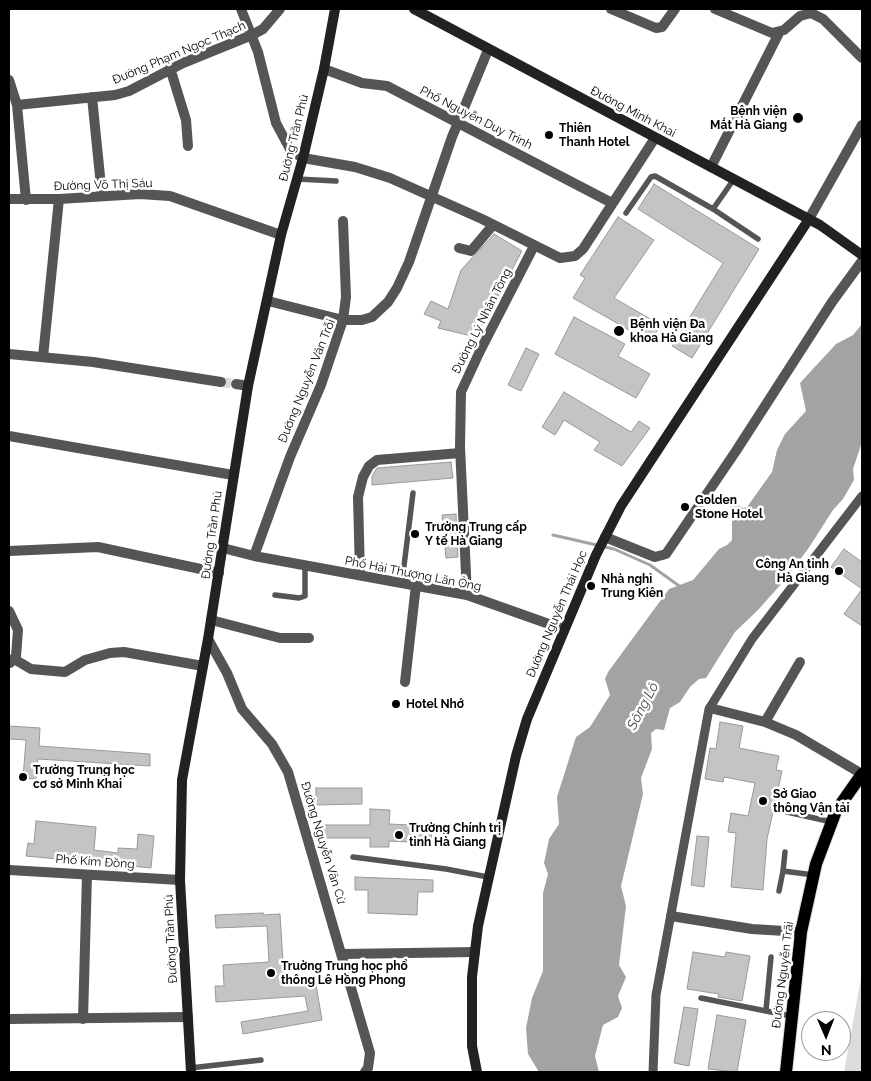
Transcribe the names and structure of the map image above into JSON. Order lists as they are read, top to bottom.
{
  "streets": {
    "main road": [
      "Đường Minh Khai",
      "Đường Trần Phú",
      "Đường Nguyễn Thái Học",
      "Đường Nguyễn Trãi"
    ],
    "street": [
      "Đường Phạm Ngọc Thạch",
      "Phố Nguyễn Duy Trinh",
      "Đường Võ Thị Sáu",
      "Đường Lý Nhân Tông",
      "Đường Nguyễn Văn Trỗi",
      "Phố Hải Thượng Lãn Ông",
      "Đường Nguyễn Văn Cừ",
      "Phố Kim Đồng"
    ]
  },
  "crossings": [
    ["Đường Minh Khai", "Đường Nguyễn Văn Trỗi"],
    ["Đường Minh Khai", "Đường Nguyễn Thái Học"],
    ["Phố Nguyễn Duy Trinh", "Đường Trần Phú"],
    ["Phố Nguyễn Duy Trinh", "Đường Nguyễn Văn Trỗi"],
    ["Đường Trần Phú", "Đường Võ Thị Sáu"],
    ["Đường Trần Phú", "Đường Nguyễn Văn Cừ"],
    ["Đường Trần Phú", "Phố Kim Đồng"],
    ["Đường Lý Nhân Tông", "Phố Hải Thượng Lãn Ông"],
    ["Đường Nguyễn Văn Trỗi", "Phố Hải Thượng Lãn Ông"],
    ["Phố Hải Thượng Lãn Ông", "Đường Nguyễn Thái Học"]
  ],
  "water": ["Sông Lô"],
  "places": [
    "Bệnh viện Mắt Hà Giang",
    "Thiên Thanh Hotel",
    "Bệnh viện Đa khoa Hà Giang",
    "Golden Stone Hotel",
    "Trường Trung cấp Y tế Hà Giang",
    "Công An tỉnh Hà Giang",
    "Nhà nghỉ Trung Kiên",
    "Hotel Nhớ",
    "Trường Trung học cơ sở Minh Khai",
    "Sở Giao thông Vận tải",
    "Trường Chính trị tỉnh Hà Giang",
    "Truờng Trung học phổ thông Lê Hồng Phong"
  ],
  "north": "bottom"
}
